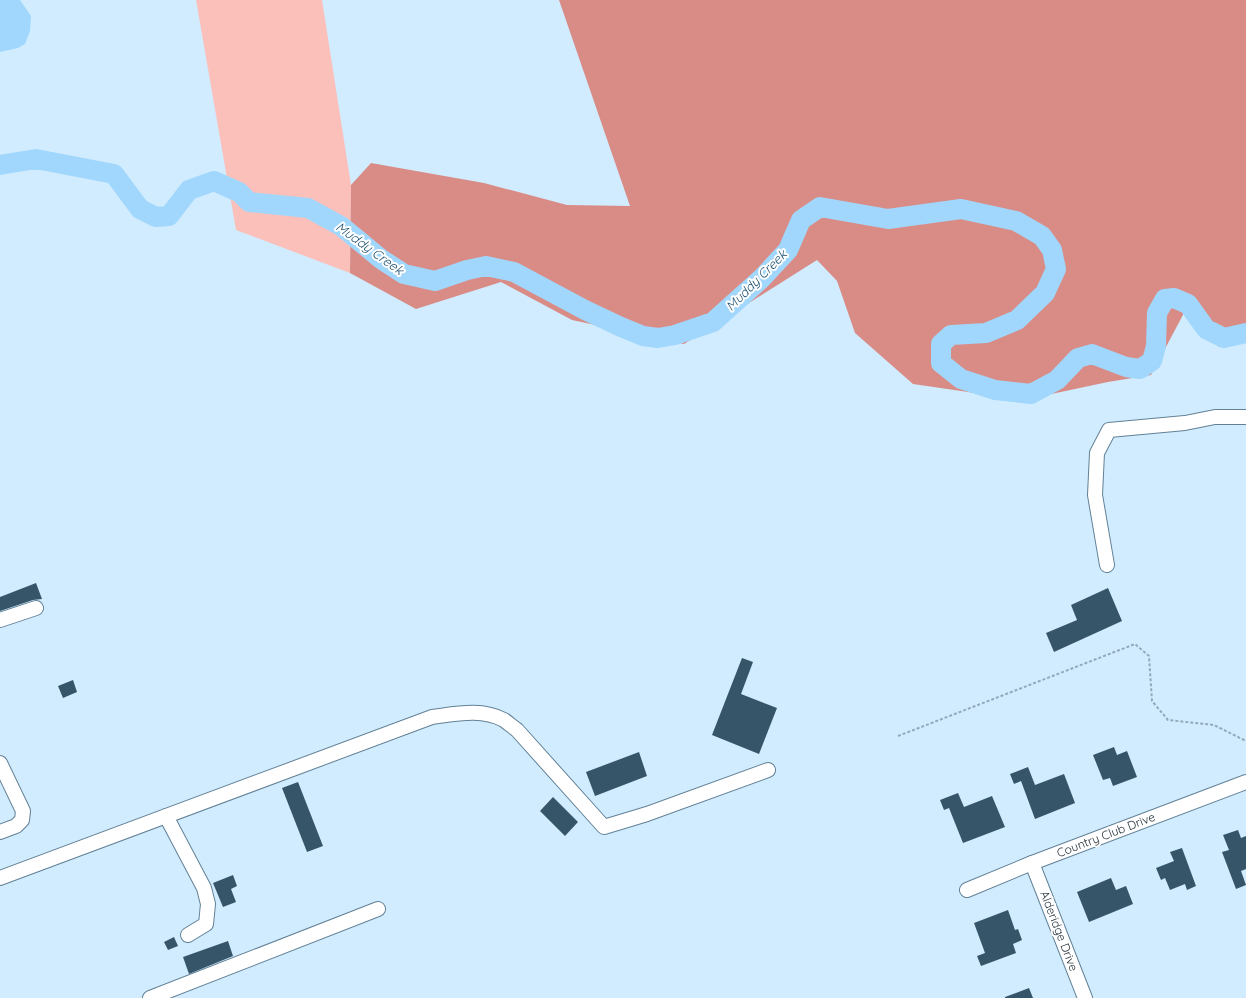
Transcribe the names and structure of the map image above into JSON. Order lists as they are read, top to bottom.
{
  "streets": {
    "street": ["Country Club Drive", "Alderidge Drive"]
  },
  "crossings": [
    ["Country Club Drive", "Alderidge Drive"]
  ],
  "water": ["Muddy Creek"]
}
